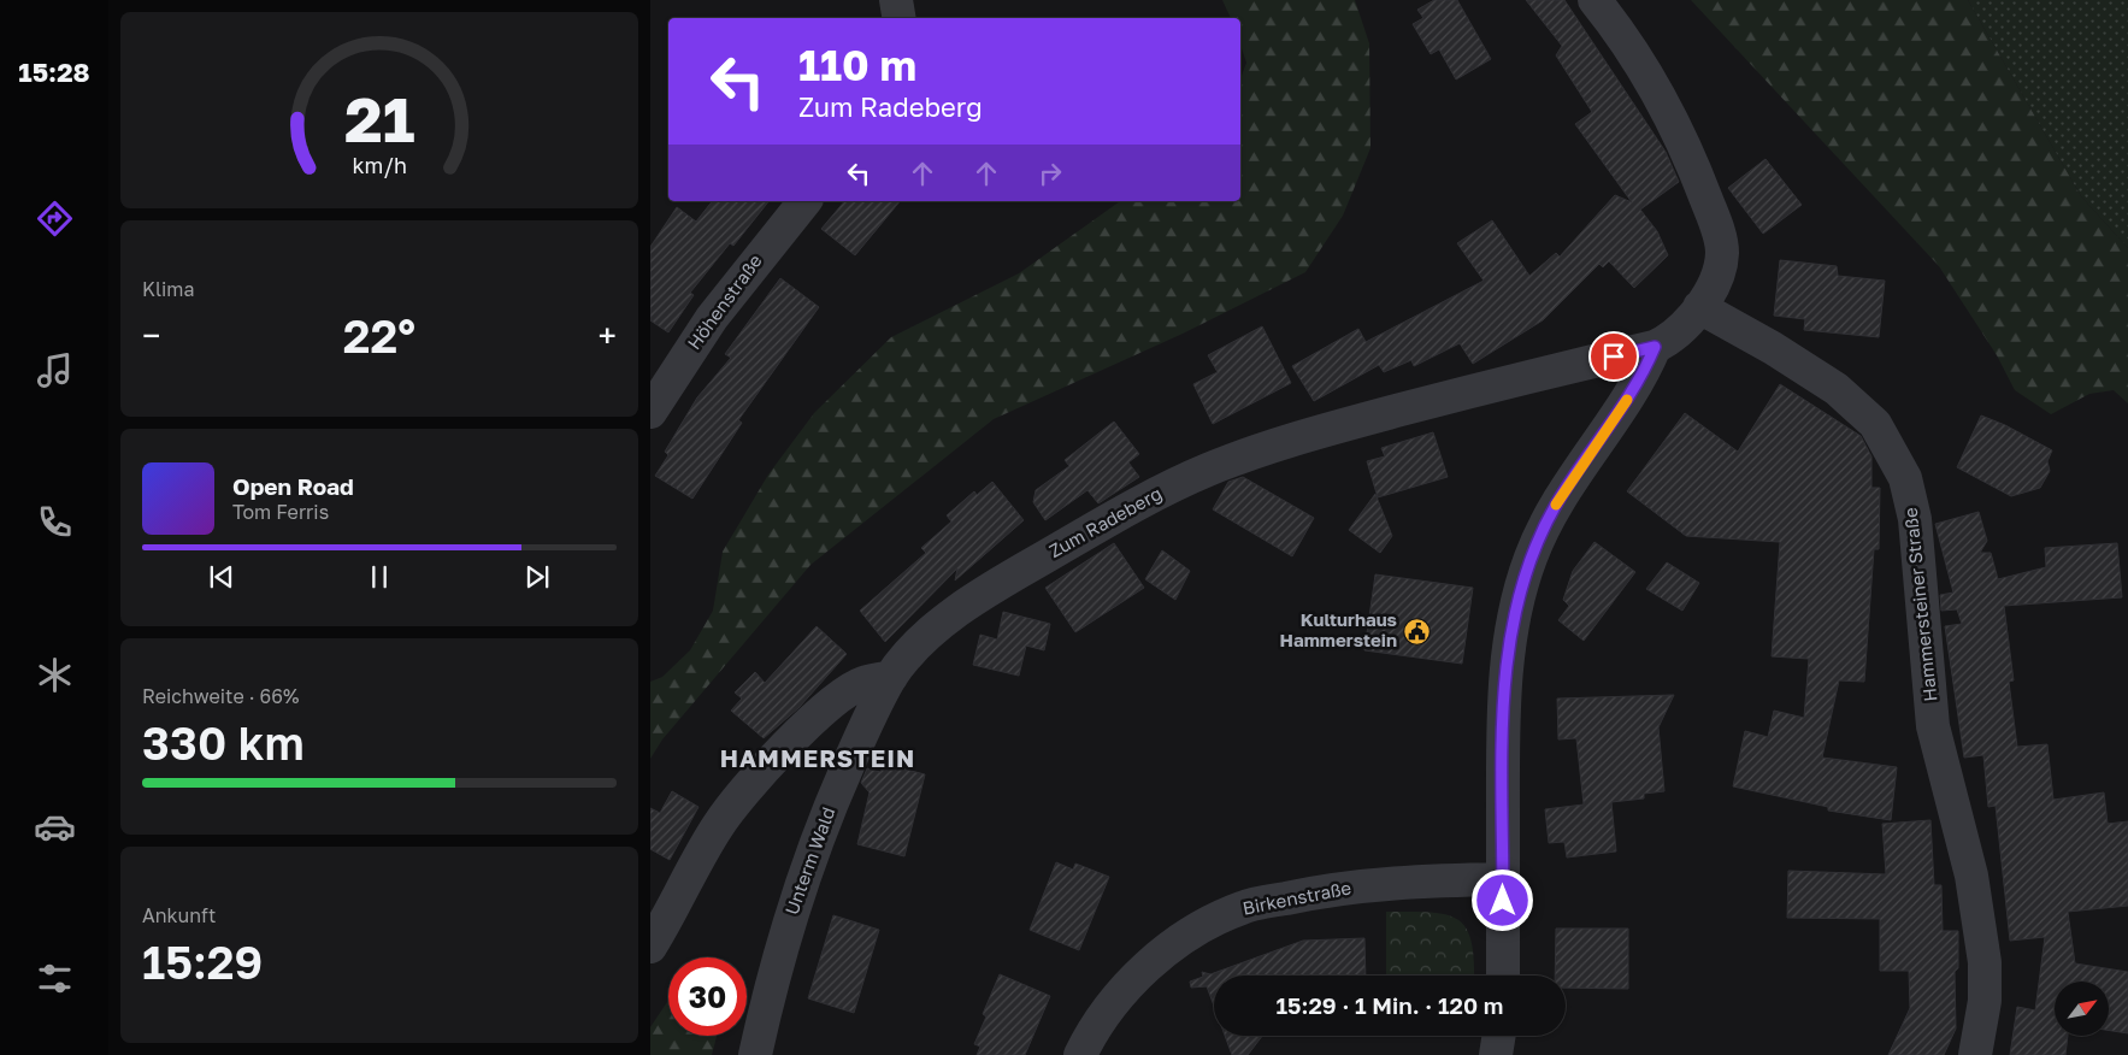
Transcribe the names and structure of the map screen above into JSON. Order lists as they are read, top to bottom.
{
  "streets": {
    "street": [
      "Höhenstraße",
      "Zum Radeberg",
      "Hammersteiner Straße",
      "Unterm Wald",
      "Birkenstraße"
    ]
  },
  "crossings": [
    ["Zum Radeberg", "Hammersteiner Straße"],
    ["Zum Radeberg", "Unterm Wald"]
  ],
  "districts": ["HAMMERSTEIN"],
  "places": {
    "public building": ["Kulturhaus Hammerstein"]
  },
  "north": "top right",
  "page": {
    "tabs": "15:28",
    "turn": ["110 m", "Zum Radeberg"],
    "tile": [
      "Klima",
      ["Reichweite · 66%", "330 km"],
      ["Ankunft", "15:29"]
    ],
    "heat": ["−", "22°", "+"],
    "song": ["Open Road", "Tom Ferris"],
    "limit": "30",
    "trip": "15:29 · 1 Min. · 120 m",
    "gauge": ["21", "km/h"]
  }
}
